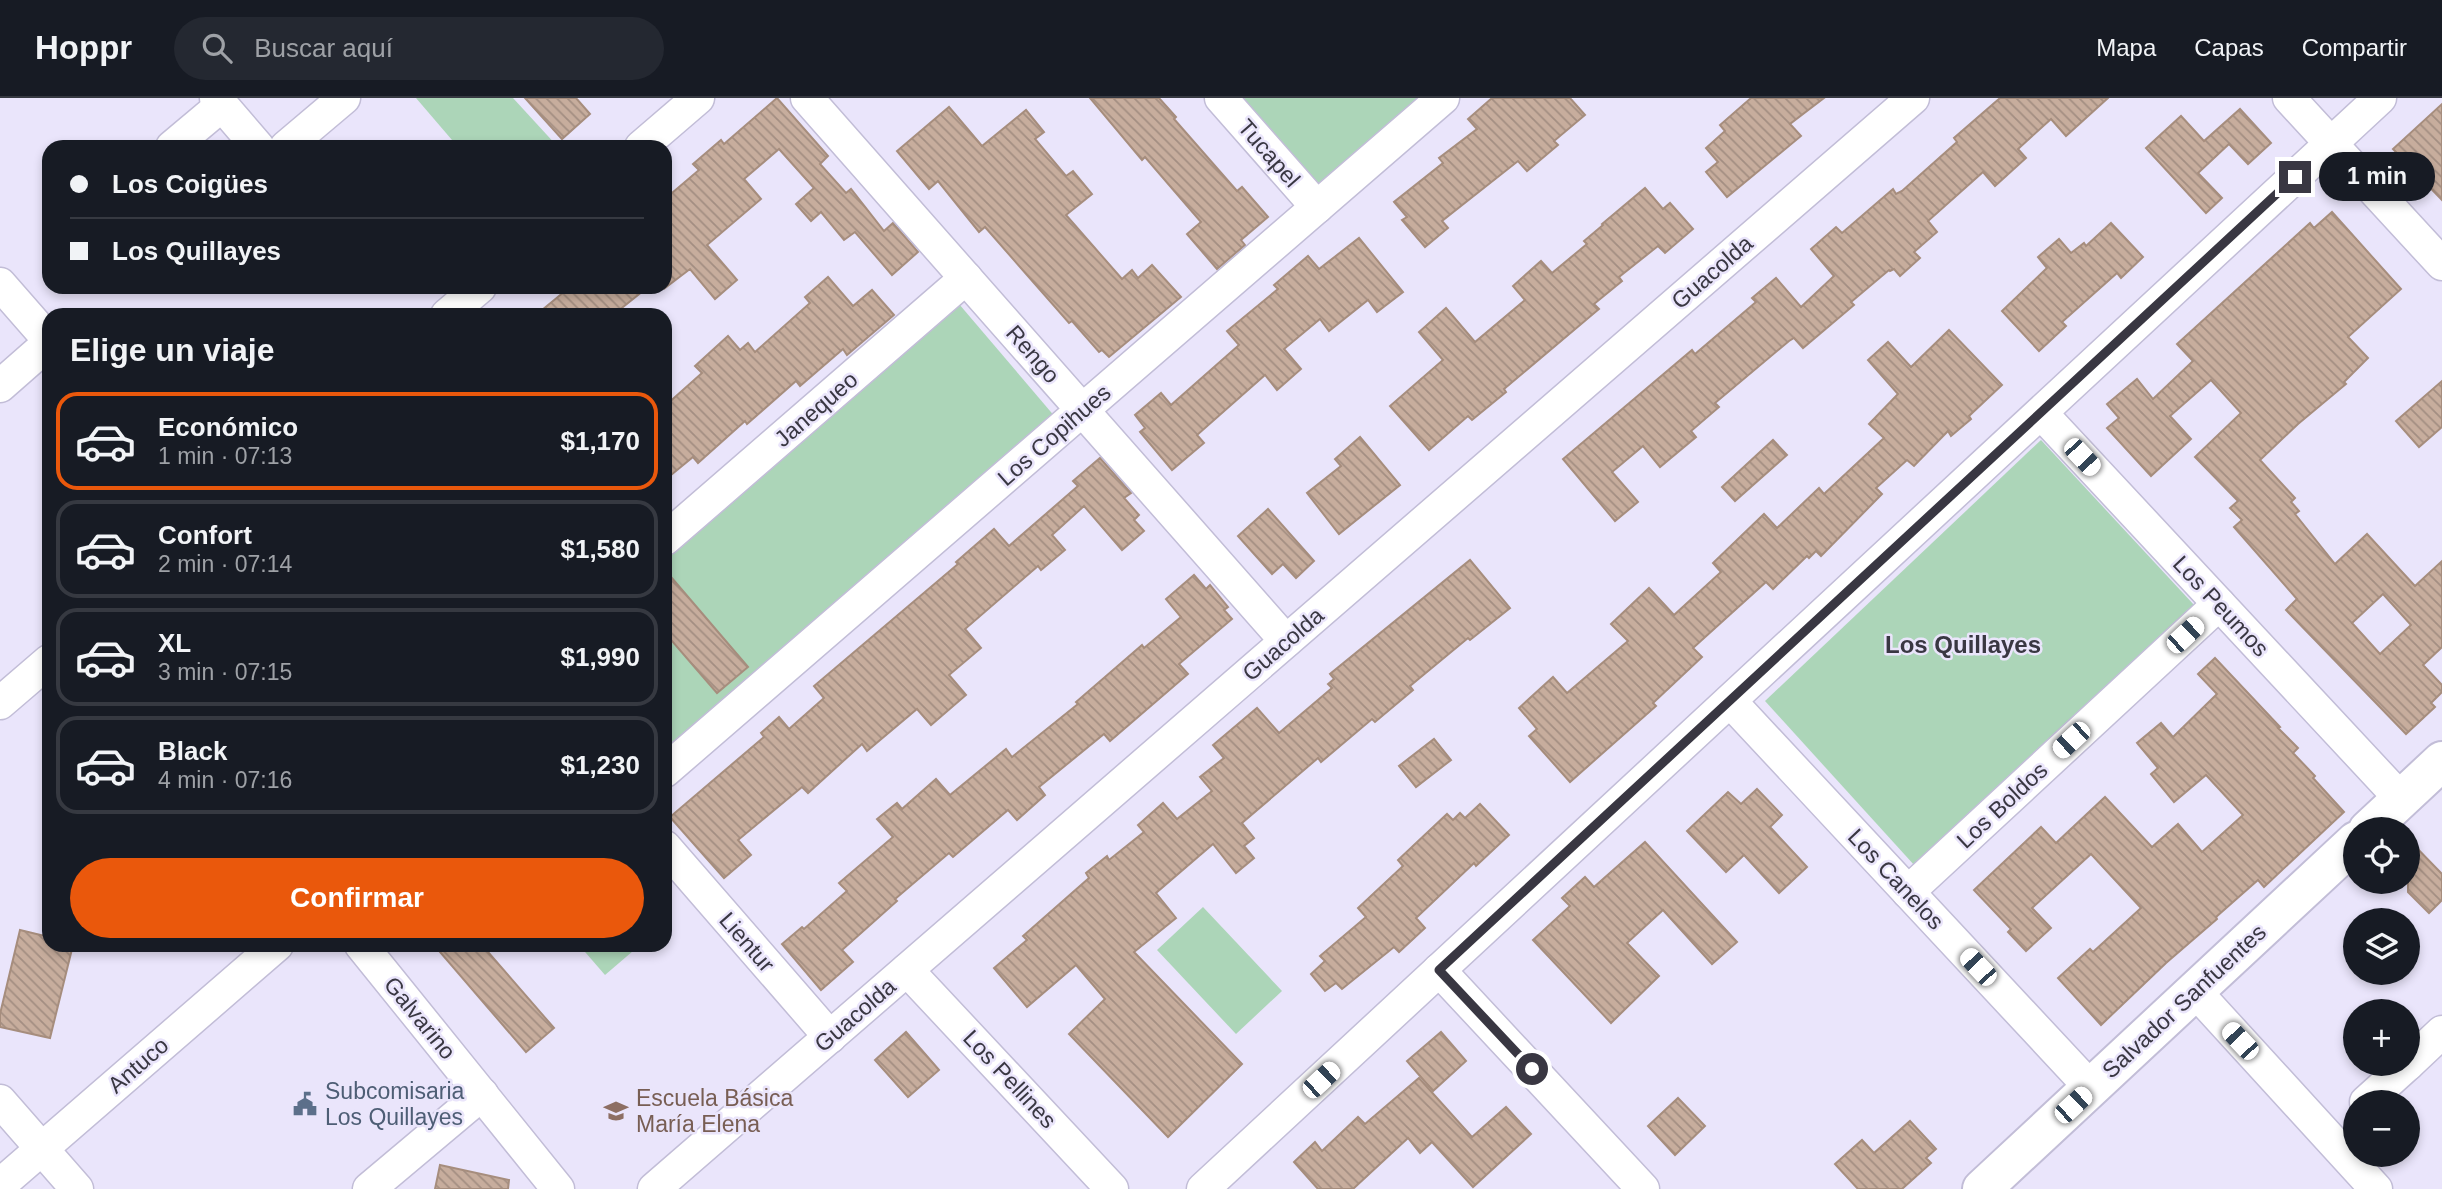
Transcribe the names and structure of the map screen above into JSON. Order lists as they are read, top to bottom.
{
  "streets": {
    "street": [
      "Tucapel",
      "Guacolda",
      "Rengo",
      "Janequeo",
      "Los Copihues",
      "Los Peumos",
      "Los Boldos",
      "Los Canelos",
      "Lientur",
      "Salvador Sanfuentes",
      "Galvarino",
      "Antuco",
      "Los Pellines"
    ]
  },
  "crossings": [
    ["Tucapel", "Los Copihues"],
    ["Guacolda", "Rengo"],
    ["Guacolda", "Lientur"],
    ["Guacolda", "Los Pellines"],
    ["Rengo", "Janequeo"],
    ["Rengo", "Los Copihues"],
    ["Los Peumos", "Los Boldos"],
    ["Los Boldos", "Los Canelos"],
    ["Los Canelos", "Salvador Sanfuentes"]
  ],
  "districts": ["Los Quillayes"],
  "places": {
    "public building": ["Subcomisaria Los Quillayes"],
    "school or university": ["Escuela Básica María Elena"]
  },
  "page": {
    "header": "Hoppr",
    "search": "Buscar aquí",
    "nav": ["Mapa", "Capas", "Compartir"],
    "banner": ["Los Coigües", "Los Quillayes"],
    "bubble": "1 min",
    "heading": "Elige un viaje",
    "list": [
      {
        "name": "Económico",
        "note": "1 min · 07:13",
        "value": "$1,170"
      },
      {
        "name": "Confort",
        "note": "2 min · 07:14",
        "value": "$1,580"
      },
      {
        "name": "XL",
        "note": "3 min · 07:15",
        "value": "$1,990"
      },
      {
        "name": "Black",
        "note": "4 min · 07:16",
        "value": "$1,230"
      }
    ],
    "map_buttons": ["+", "−"],
    "buttons": "Confirmar"
  }
}
